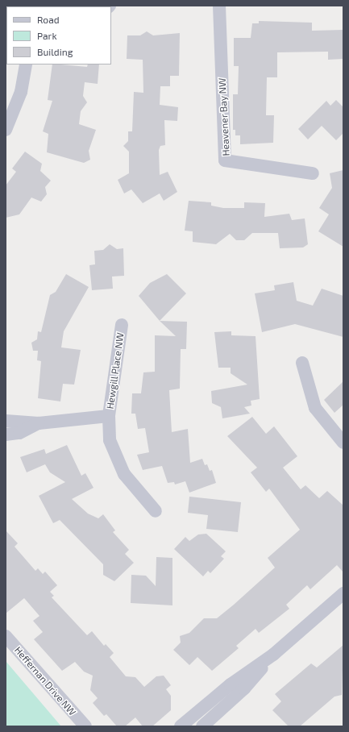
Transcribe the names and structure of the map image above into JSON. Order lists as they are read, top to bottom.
{
  "streets": {
    "street": ["Heavener Bay NW", "Hewgill Place NW", "Heffernan Drive NW"]
  },
  "legend": ["Road", "Park", "Building"]
}
